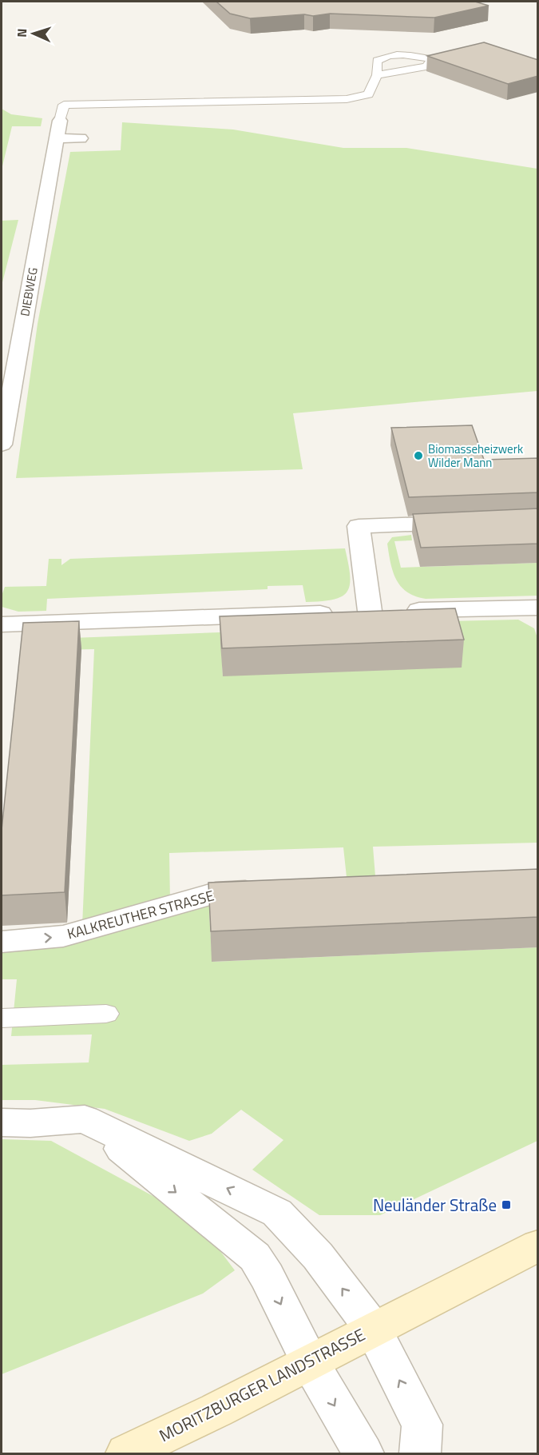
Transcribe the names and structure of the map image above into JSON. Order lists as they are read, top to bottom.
{
  "streets": {
    "main road": ["MORITZBURGER LANDSTRASSE"],
    "street": ["DIEBWEG", "KALKREUTHER STRASSE"]
  },
  "one_way": ["KALKREUTHER STRASSE"],
  "places": {
    "other": ["Biomasseheizwerk Wilder Mann"],
    "transit": ["Neuländer Straße"]
  },
  "north": "left"
}
